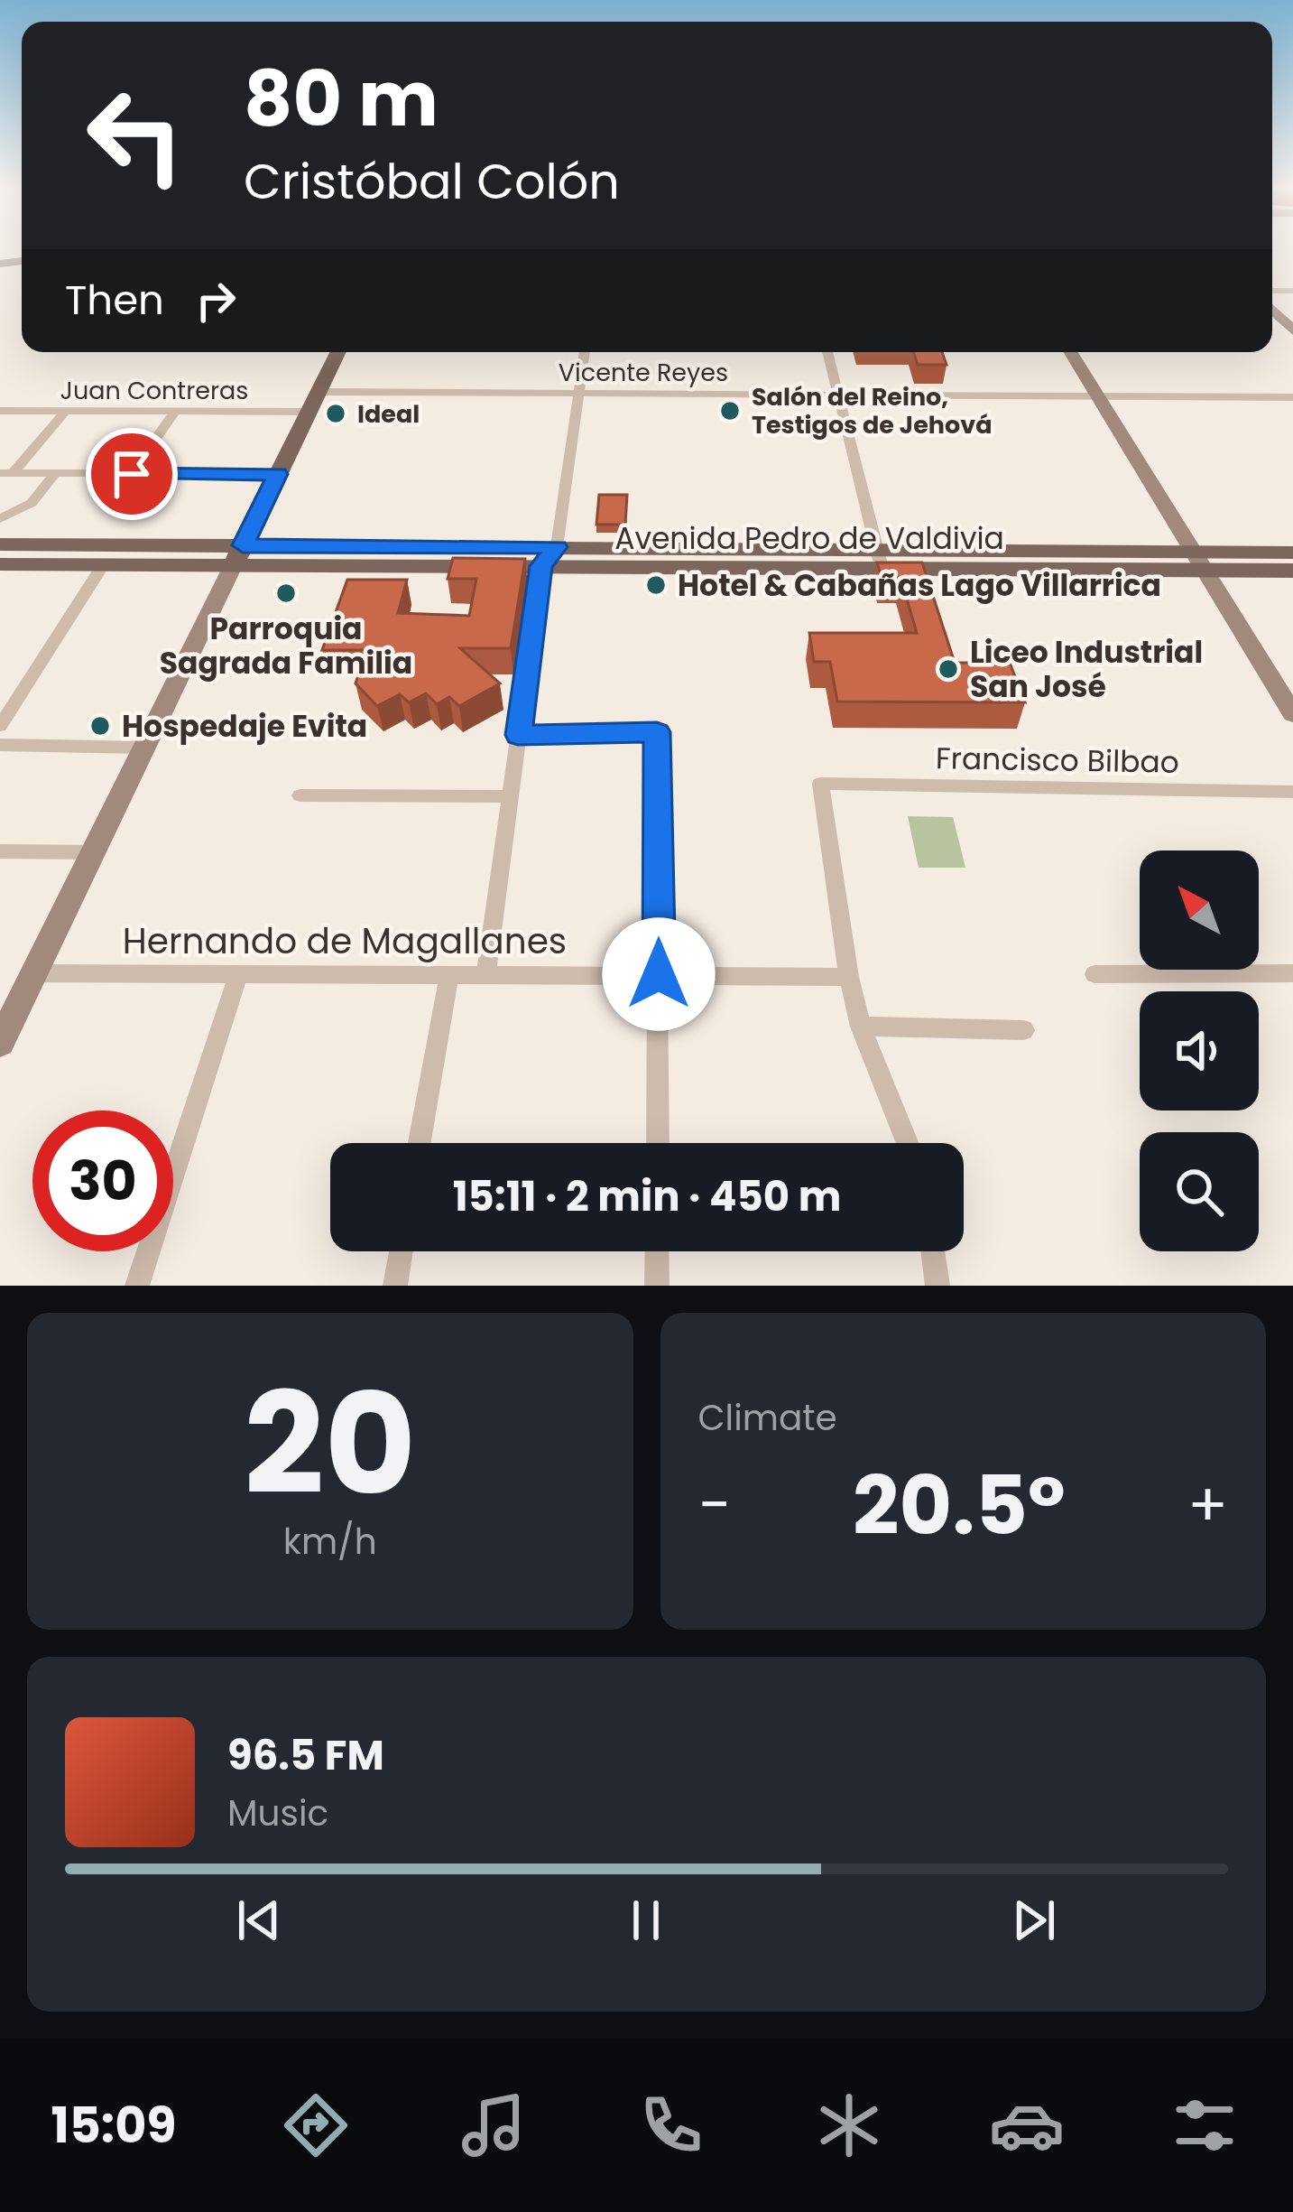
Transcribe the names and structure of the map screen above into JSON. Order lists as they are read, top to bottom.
{
  "streets": {
    "main road": ["Avenida Pedro de Valdivia"],
    "street": [
      "Vicente Reyes",
      "Juan Contreras",
      "Francisco Bilbao",
      "Hernando de Magallanes"
    ]
  },
  "crossings": [
    ["Francisco Bilbao", "Hernando de Magallanes"]
  ],
  "places": [
    "Salón del Reino, Testigos de Jehová",
    "Ideal",
    "Hotel & Cabañas Lago Villarrica",
    "Parroquia Sagrada Familia",
    "Liceo Industrial San José",
    "Hospedaje Evita"
  ],
  "north": "top left",
  "page": {
    "turn": ["80 m", "Cristóbal Colón"],
    "then": "Then",
    "limit": "30",
    "trip": "15:11 · 2 min · 450 m",
    "tile": [
      ["20", "km/h"],
      "Climate"
    ],
    "heat": ["−", "20.5°", "+"],
    "song": ["96.5 FM", "Music"],
    "tabs": "15:09"
  }
}
